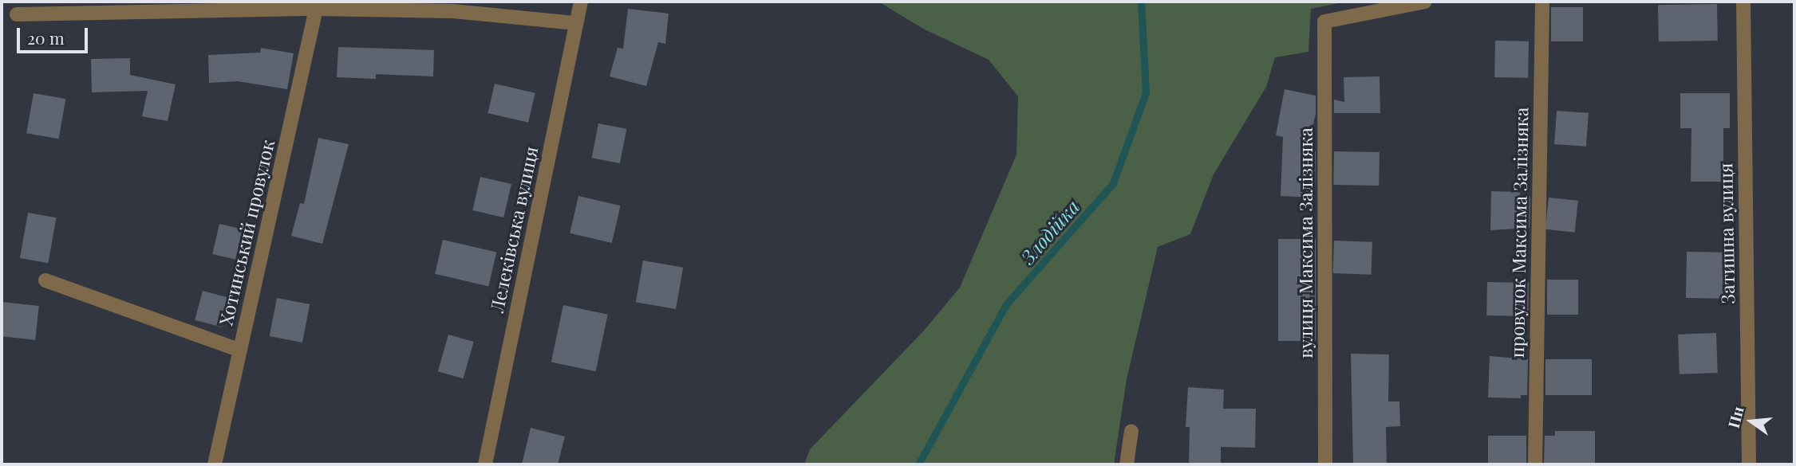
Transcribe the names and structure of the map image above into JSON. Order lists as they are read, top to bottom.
{
  "streets": {
    "street": [
      "Лелеківська вулиця",
      "Хотинський провулок",
      "провулок Максима Залізняка",
      "Затишна вулиця",
      "вулиця Максима Залізняка"
    ]
  },
  "water": ["Злодійка"],
  "scale_bar": "20 m",
  "north": "left"
}
